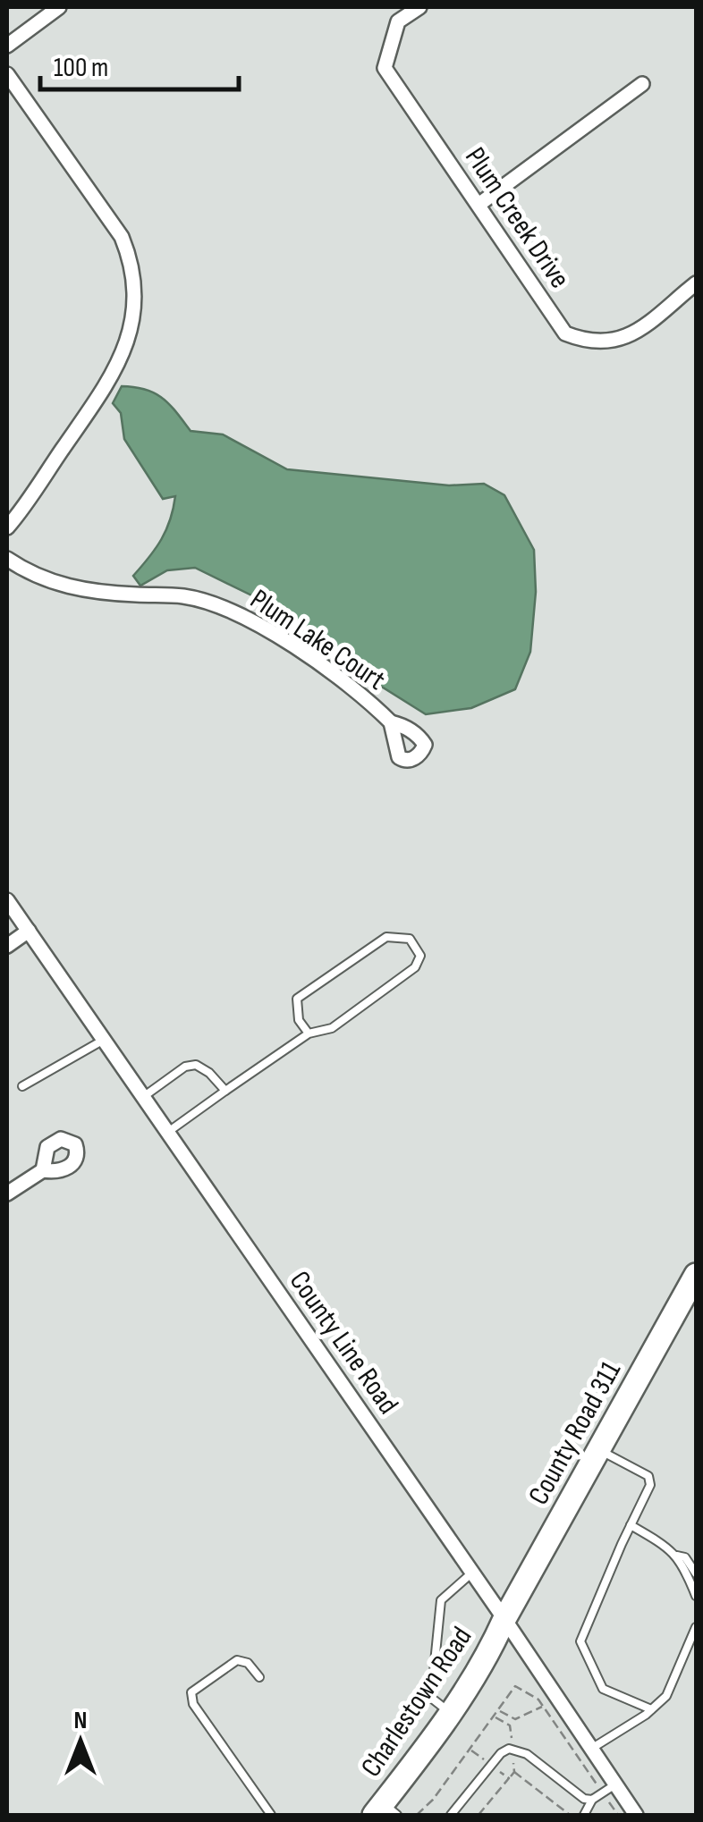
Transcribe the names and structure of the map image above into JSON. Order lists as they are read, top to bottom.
{
  "streets": {
    "main road": ["County Road 311", "Charlestown Road"],
    "street": ["Plum Creek Drive", "Plum Lake Court", "County Line Road"]
  },
  "crossings": [
    ["County Line Road", "County Road 311"],
    ["County Line Road", "Charlestown Road"],
    ["County Road 311", "Charlestown Road"]
  ],
  "scale_bar": "100 m",
  "north": "top"
}
